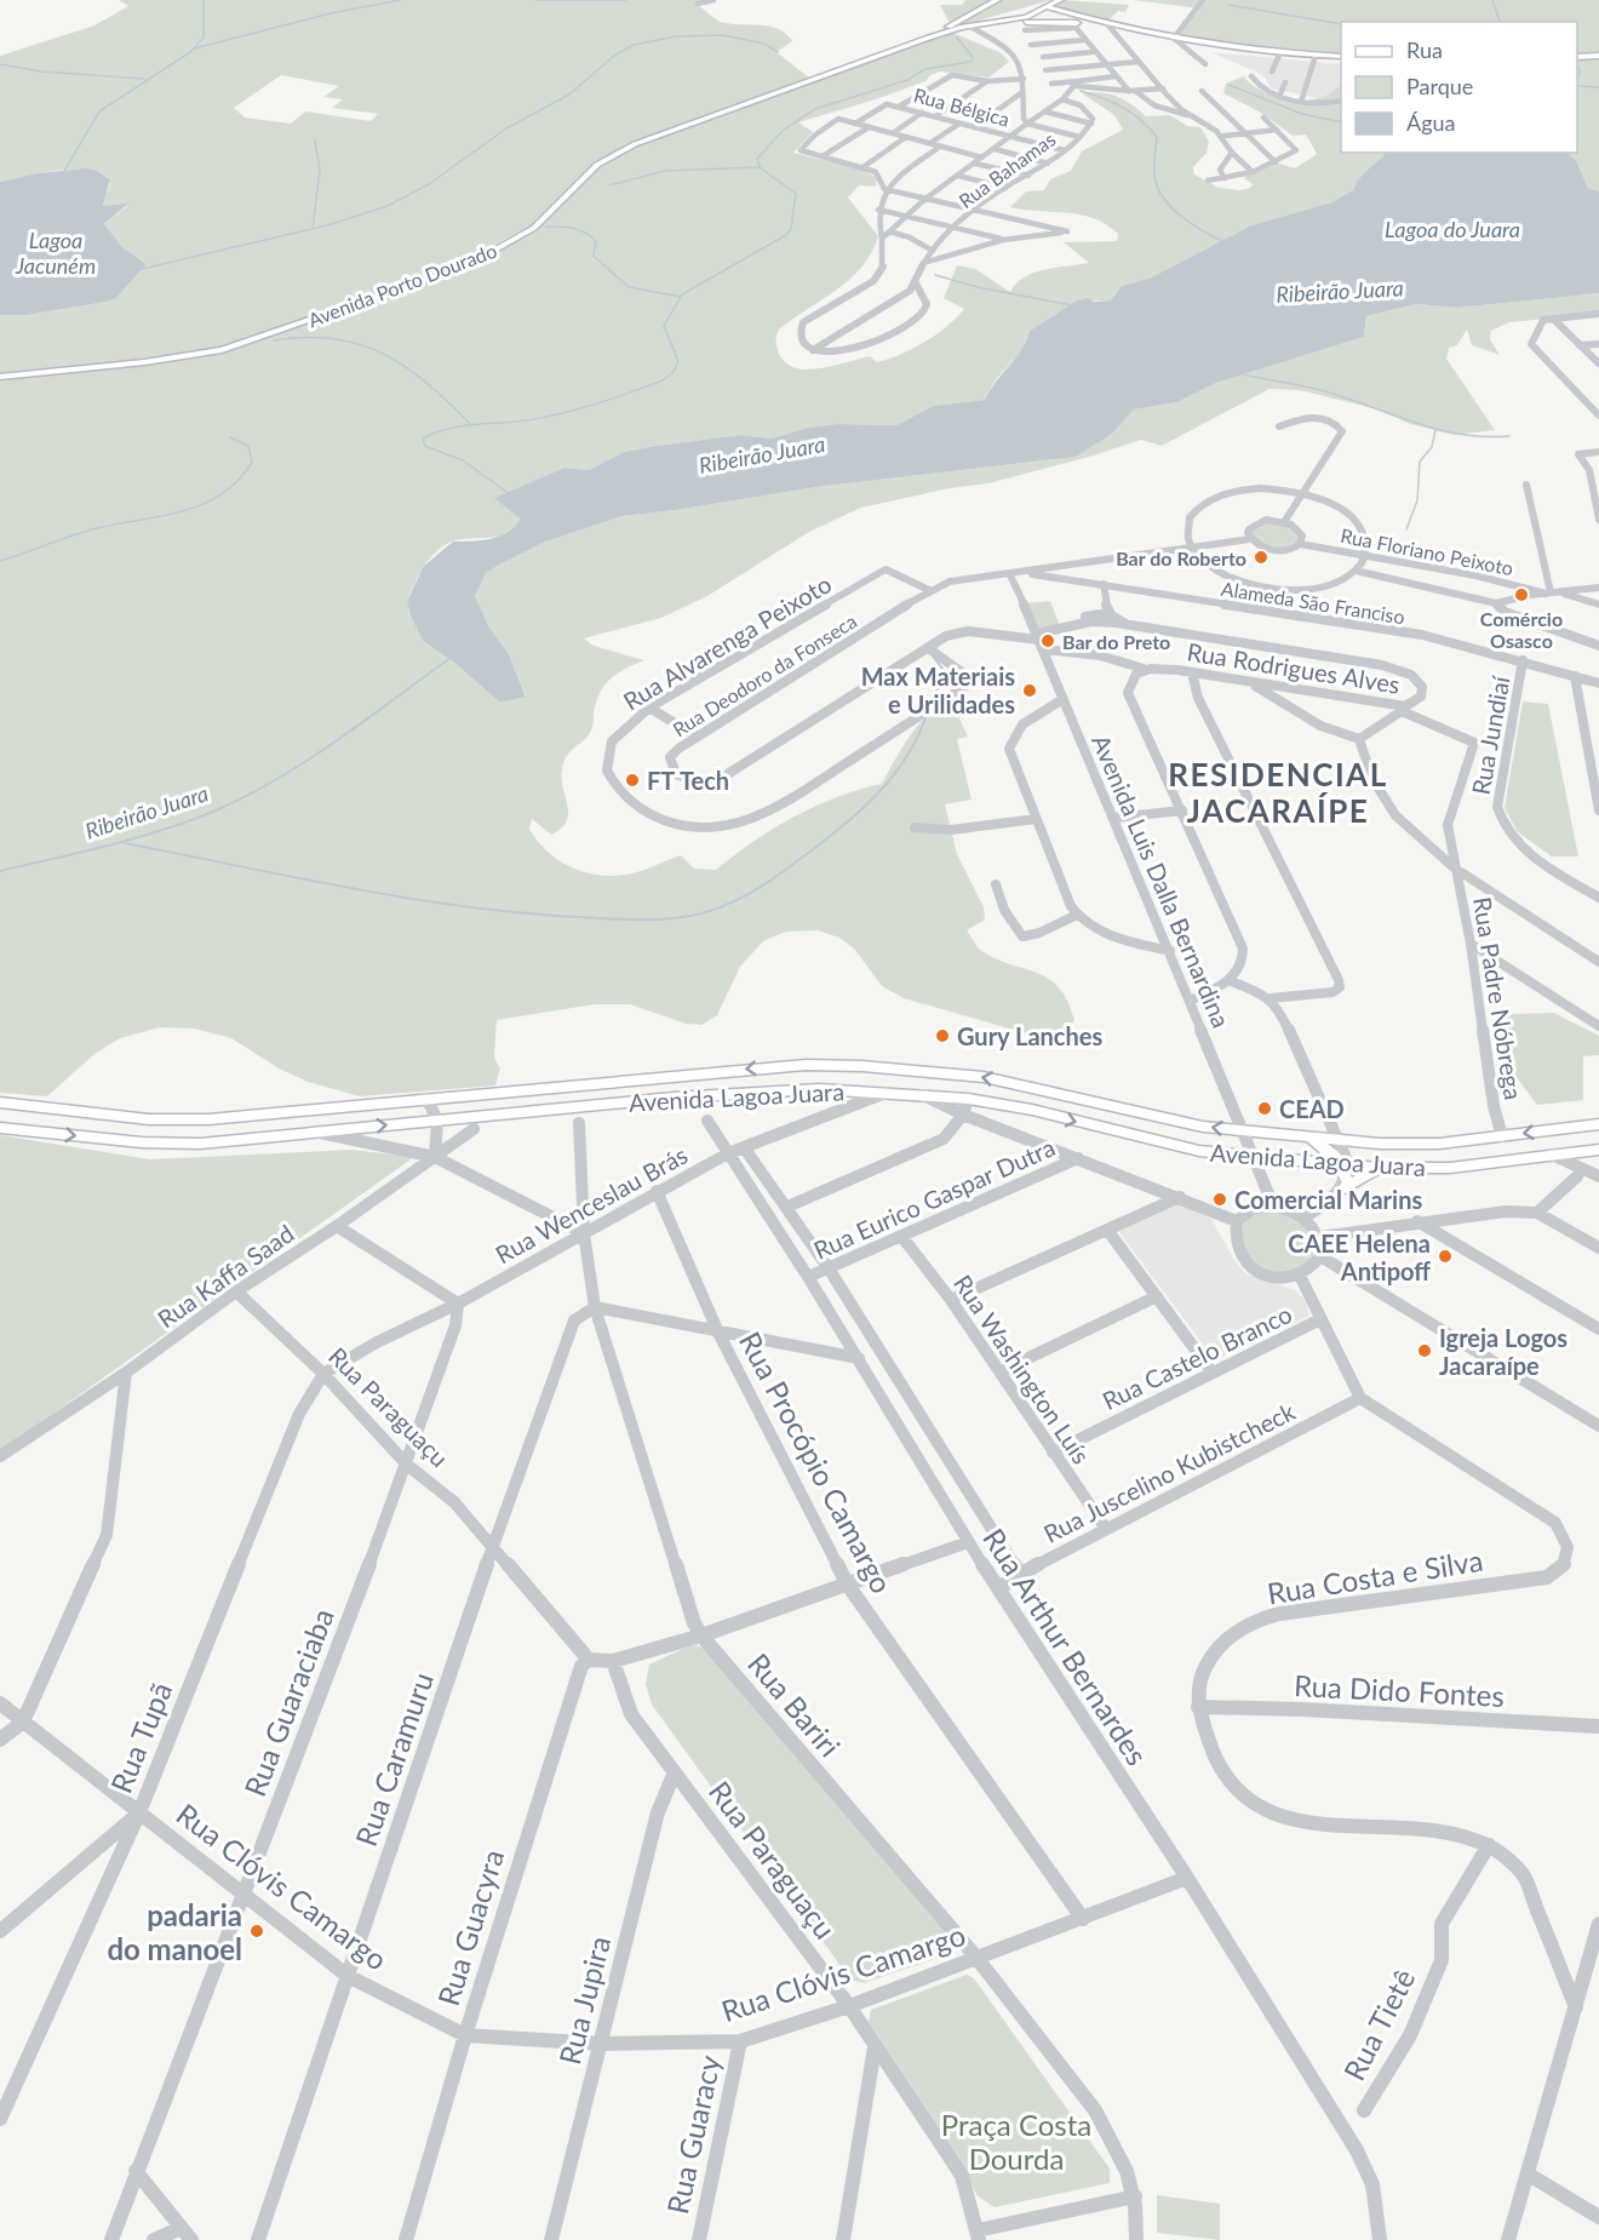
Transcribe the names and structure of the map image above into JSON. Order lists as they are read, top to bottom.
{
  "streets": {
    "main road": ["Avenida Porto Dourado", "Avenida Lagoa Juara"],
    "street": [
      "Rua Bélgica",
      "Rua Bahamas",
      "Rua Floriano Peixoto",
      "Alameda São Franciso",
      "Rua Alvarenga Peixoto",
      "Rua Rodrigues Alves",
      "Rua Deodoro da Fonseca",
      "Rua Jundiaí",
      "Avenida Luis Dalla Bernardina",
      "Rua Padre Nóbrega",
      "Rua Eurico Gaspar Dutra",
      "Rua Wenceslau Brás",
      "Rua Kaffa Saad",
      "Rua Castelo Branco",
      "Rua Washington Luís",
      "Rua Paraguaçu",
      "Rua Procópio Camargo",
      "Rua Juscelino Kubistcheck",
      "Rua Costa e Silva",
      "Rua Arthur Bernardes",
      "Rua Dido Fontes",
      "Rua Guaraciaba",
      "Rua Bariri",
      "Rua Tupã",
      "Rua Caramuru",
      "Rua Clóvis Camargo",
      "Rua Guacyra",
      "Rua Jupira",
      "Rua Tietê",
      "Rua Guaracy"
    ]
  },
  "crossings": [
    ["Rua Bélgica", "Rua Bahamas"],
    ["Rua Floriano Peixoto", "Rua Deodoro da Fonseca"],
    ["Alameda São Franciso", "Rua Deodoro da Fonseca"],
    ["Alameda São Franciso", "Rua Jundiaí"],
    ["Alameda São Franciso", "Avenida Luis Dalla Bernardina"],
    ["Rua Alvarenga Peixoto", "Rua Deodoro da Fonseca"],
    ["Rua Rodrigues Alves", "Rua Deodoro da Fonseca"],
    ["Rua Rodrigues Alves", "Avenida Luis Dalla Bernardina"],
    ["Rua Deodoro da Fonseca", "Avenida Luis Dalla Bernardina"],
    ["Avenida Luis Dalla Bernardina", "Avenida Lagoa Juara"],
    ["Rua Padre Nóbrega", "Avenida Lagoa Juara"],
    ["Avenida Lagoa Juara", "Rua Wenceslau Brás"],
    ["Rua Eurico Gaspar Dutra", "Rua Washington Luís"],
    ["Rua Eurico Gaspar Dutra", "Rua Arthur Bernardes"],
    ["Rua Wenceslau Brás", "Rua Paraguaçu"],
    ["Rua Wenceslau Brás", "Rua Procópio Camargo"],
    ["Rua Wenceslau Brás", "Rua Arthur Bernardes"],
    ["Rua Wenceslau Brás", "Rua Guaraciaba"],
    ["Rua Wenceslau Brás", "Rua Bariri"],
    ["Rua Wenceslau Brás", "Rua Tupã"],
    ["Rua Kaffa Saad", "Rua Paraguaçu"],
    ["Rua Castelo Branco", "Rua Washington Luís"],
    ["Rua Washington Luís", "Rua Juscelino Kubistcheck"],
    ["Rua Paraguaçu", "Rua Guaraciaba"],
    ["Rua Paraguaçu", "Rua Tupã"],
    ["Rua Paraguaçu", "Rua Caramuru"],
    ["Rua Paraguaçu", "Rua Clóvis Camargo"],
    ["Rua Paraguaçu", "Rua Guacyra"],
    ["Rua Paraguaçu", "Rua Jupira"],
    ["Rua Procópio Camargo", "Rua Clóvis Camargo"],
    ["Rua Juscelino Kubistcheck", "Rua Costa e Silva"],
    ["Rua Juscelino Kubistcheck", "Rua Arthur Bernardes"],
    ["Rua Costa e Silva", "Rua Dido Fontes"],
    ["Rua Costa e Silva", "Rua Tietê"],
    ["Rua Arthur Bernardes", "Rua Clóvis Camargo"],
    ["Rua Guaraciaba", "Rua Clóvis Camargo"],
    ["Rua Bariri", "Rua Caramuru"],
    ["Rua Bariri", "Rua Clóvis Camargo"],
    ["Rua Tupã", "Rua Clóvis Camargo"],
    ["Rua Caramuru", "Rua Clóvis Camargo"],
    ["Rua Clóvis Camargo", "Rua Guacyra"],
    ["Rua Clóvis Camargo", "Rua Jupira"],
    ["Rua Clóvis Camargo", "Rua Guaracy"]
  ],
  "districts": ["RESIDENCIAL JACARAÍPE"],
  "water": ["Lagoa do Juara", "Lagoa Jacuném", "Ribeirão Juara"],
  "parks": ["Praça Costa Dourda"],
  "places": [
    "Bar do Roberto",
    "Comércio Osasco",
    "Bar do Preto",
    "Max Materiais e Urilidades",
    "FT Tech",
    "Gury Lanches",
    "CEAD",
    "Comercial Marins",
    "CAEE Helena Antipoff",
    "Igreja Logos Jacaraípe",
    "padaria do manoel"
  ],
  "legend": ["Rua", "Parque", "Água"]
}
